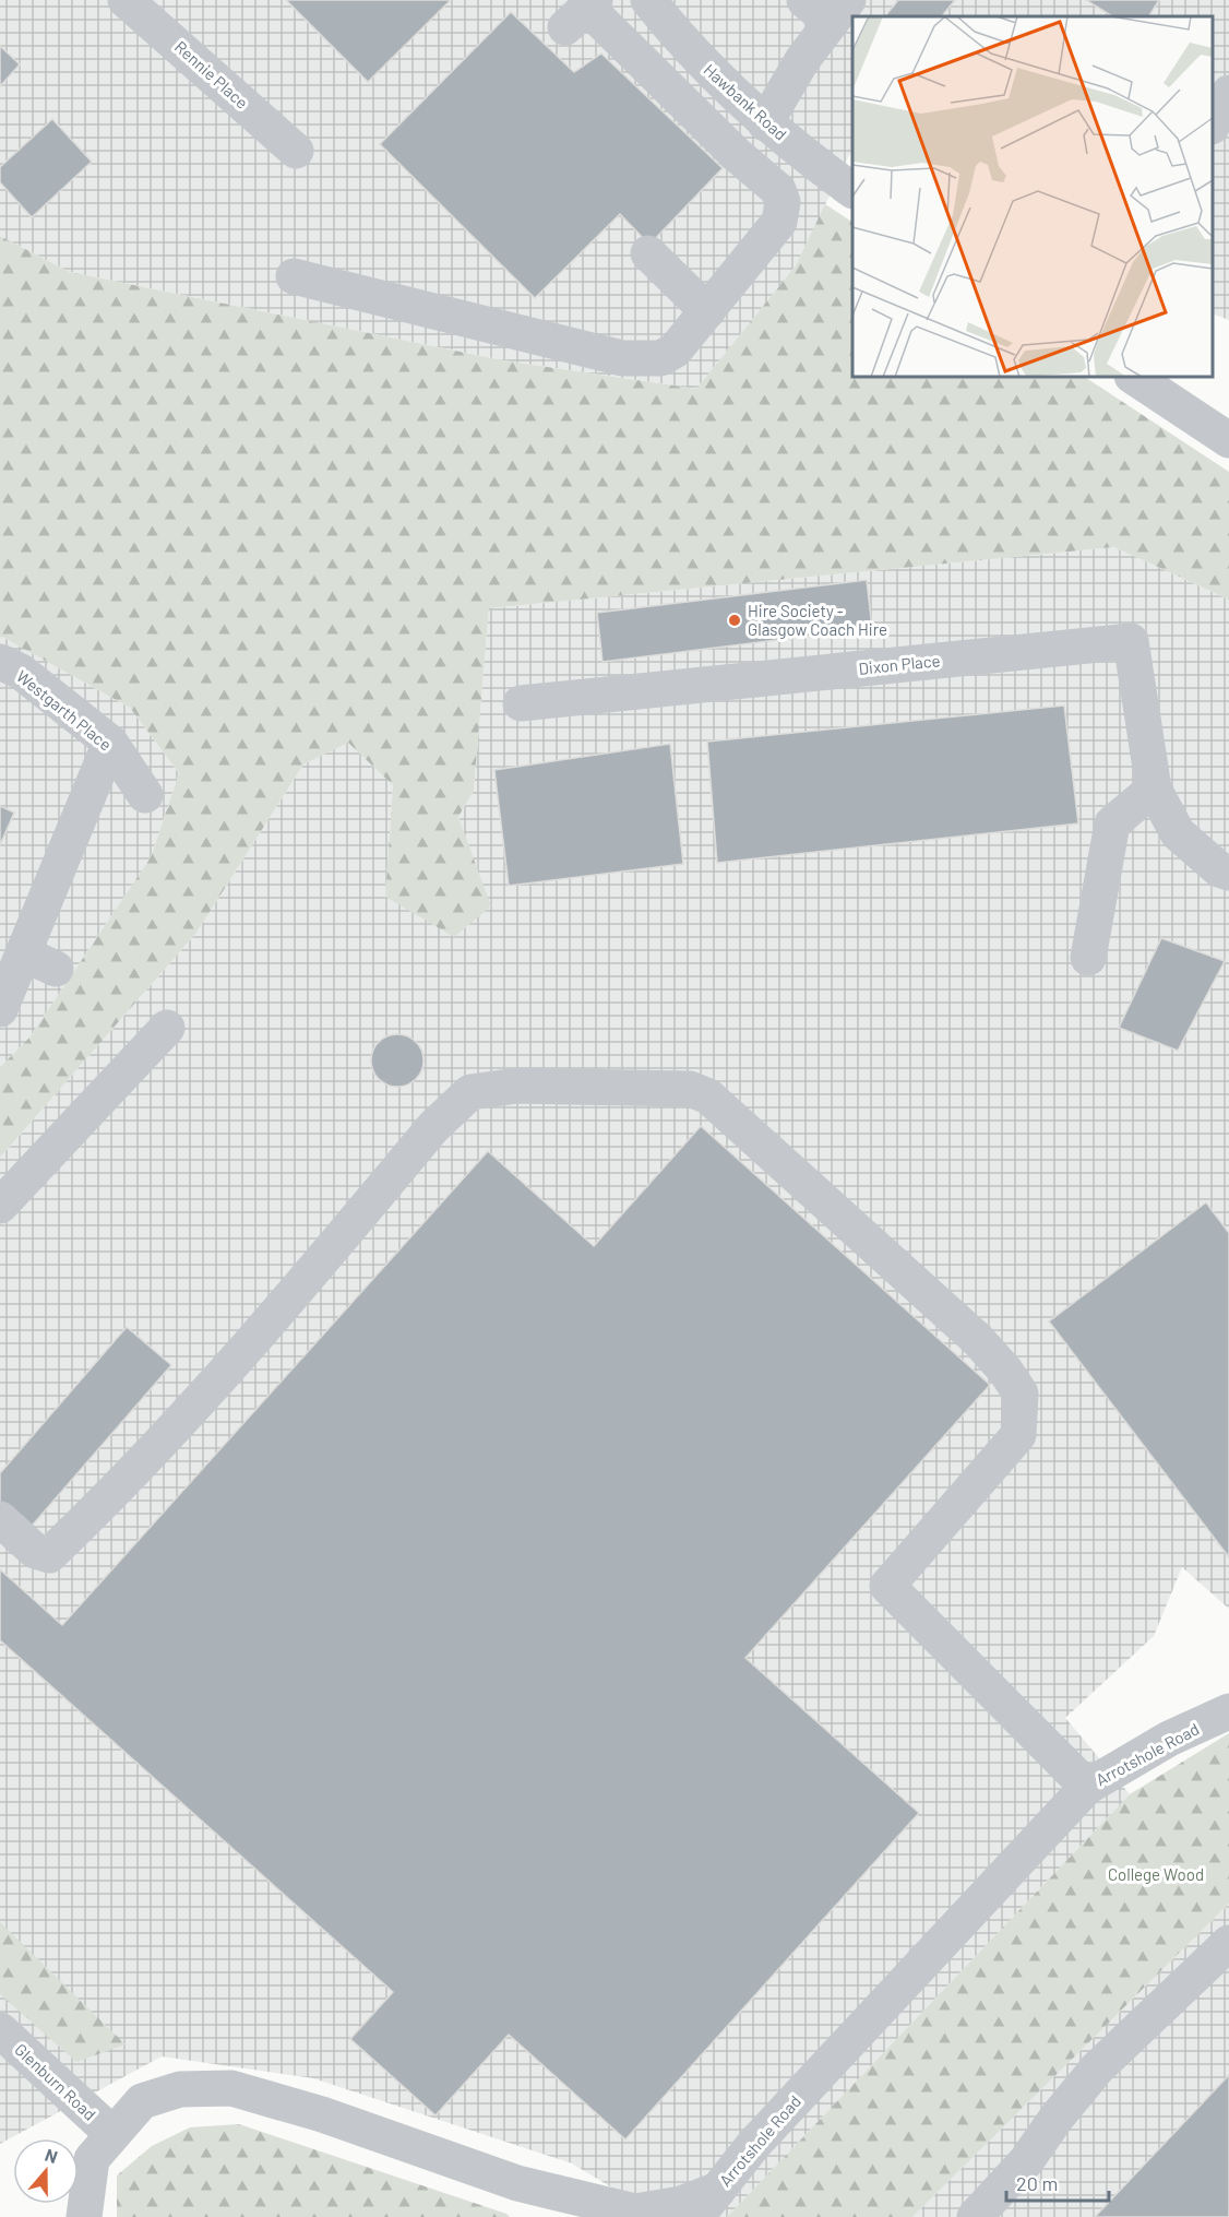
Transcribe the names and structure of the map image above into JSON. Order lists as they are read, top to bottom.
{
  "streets": {
    "street": [
      "Rennie Place",
      "Hawbank Road",
      "Dixon Place",
      "Westgarth Place",
      "Arrotshole Road",
      "Glenburn Road"
    ]
  },
  "crossings": [
    ["Arrotshole Road", "Glenburn Road"]
  ],
  "parks": ["College Wood"],
  "places": ["Hire Society - Glasgow Coach Hire"],
  "scale_bar": "20 m",
  "north": "top"
}
